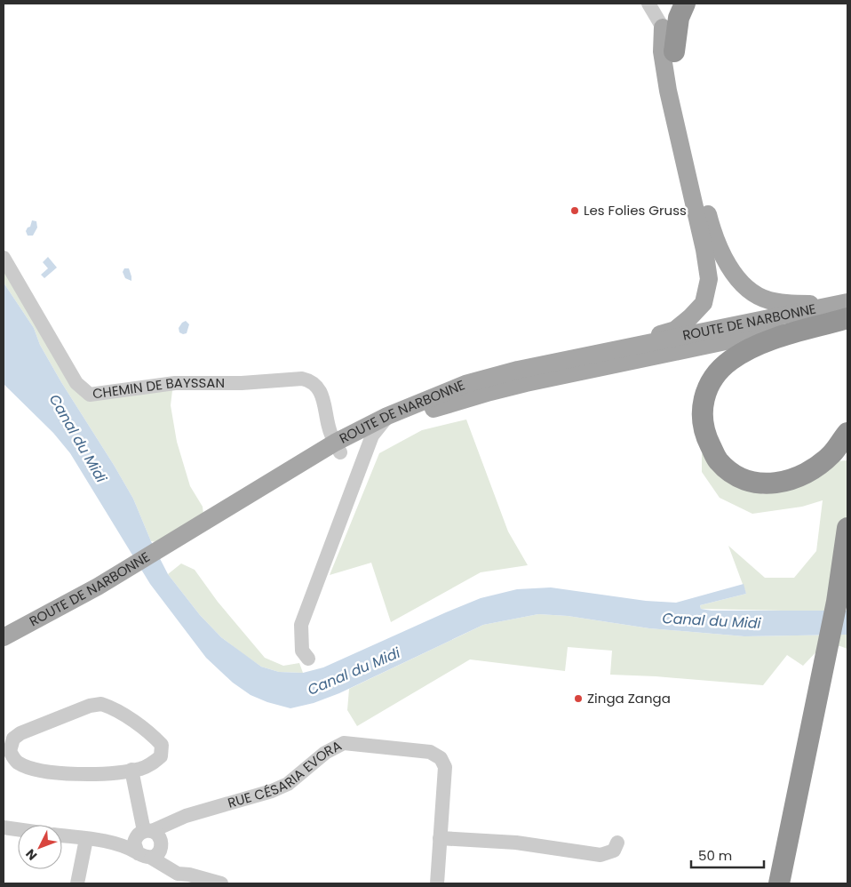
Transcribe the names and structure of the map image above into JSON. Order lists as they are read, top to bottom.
{
  "streets": {
    "main road": ["ROUTE DE NARBONNE"],
    "street": ["CHEMIN DE BAYSSAN", "RUE CÉSARIA EVORA"]
  },
  "crossings": [
    ["ROUTE DE NARBONNE", "CHEMIN DE BAYSSAN"]
  ],
  "water": ["Canal du Midi"],
  "places": ["Les Folies Gruss", "Zinga Zanga"],
  "scale_bar": "50 m",
  "north": "bottom left"
}
